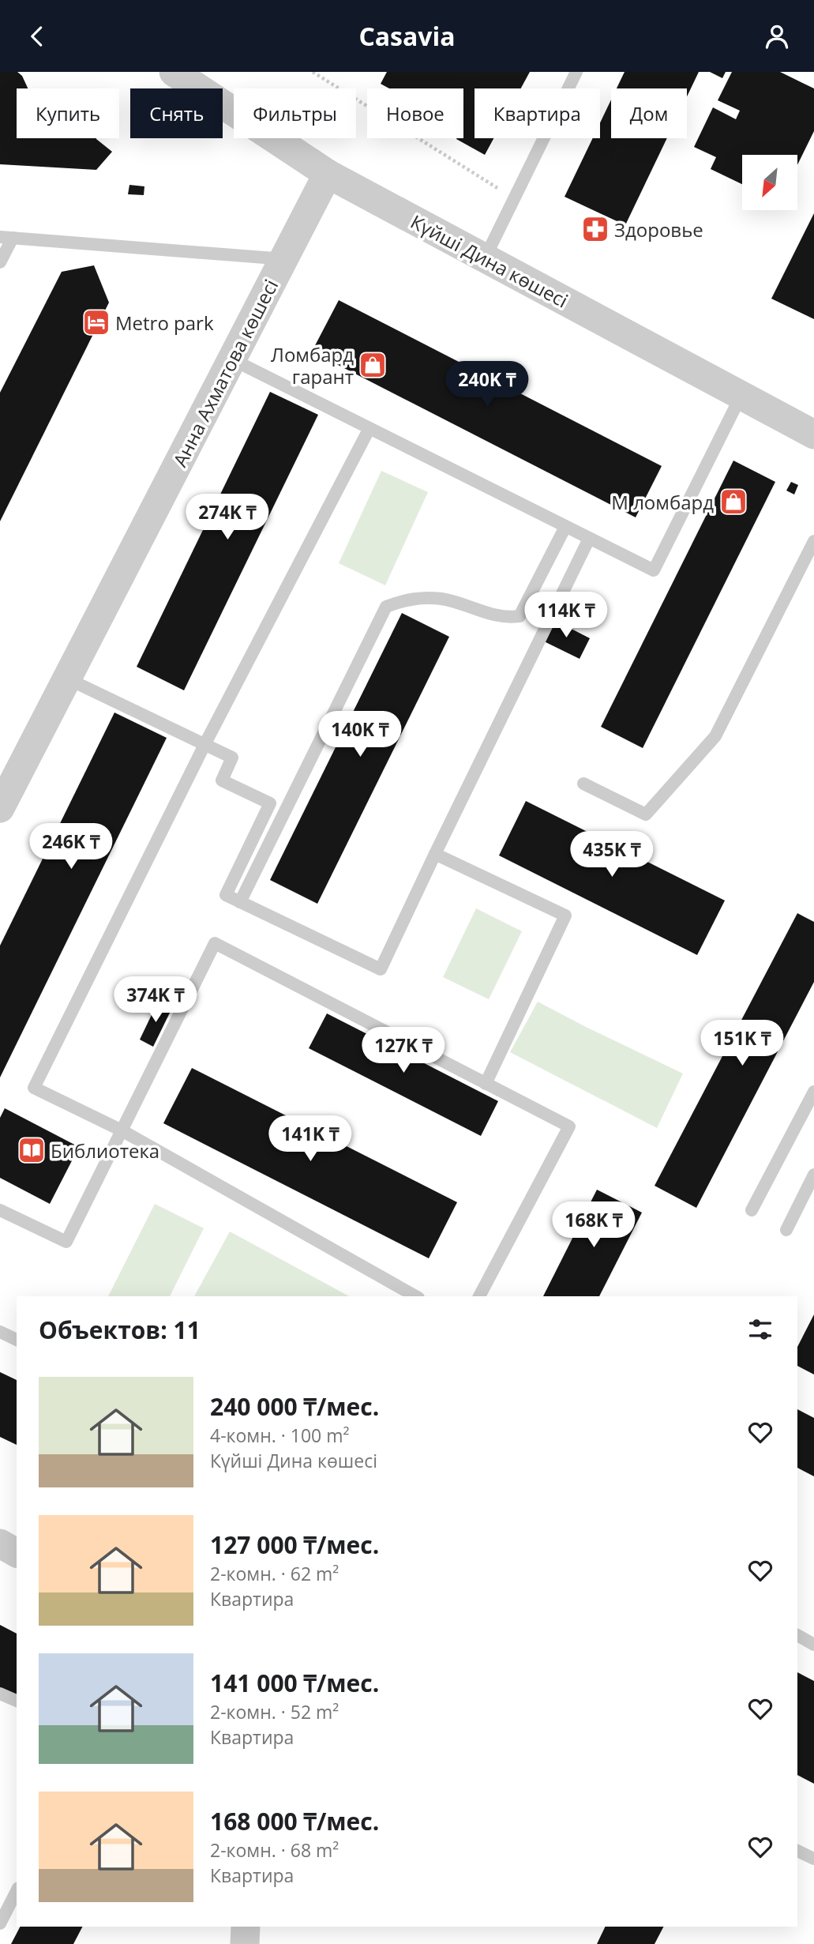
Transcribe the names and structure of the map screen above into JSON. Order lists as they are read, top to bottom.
{
  "streets": {
    "street": ["Күйші Дина көшесі", "Анна Ахматова көшесі"]
  },
  "crossings": [
    ["Күйші Дина көшесі", "Анна Ахматова көшесі"]
  ],
  "places": {
    "pharmacy": ["Здоровье"],
    "hotel": ["Metro park"],
    "shop": ["Ломбард гарант", "М ломбард"],
    "library": ["Библиотека"]
  },
  "north": "bottom left",
  "page": {
    "header": "Casavia",
    "chip": [
      "Купить",
      "Снять",
      "Фильтры",
      "Новое",
      "Квартира",
      "Дом"
    ],
    "price": [
      "240K ₸",
      "274K ₸",
      "114K ₸",
      "140K ₸",
      "246K ₸",
      "435K ₸",
      "374K ₸",
      "151K ₸",
      "127K ₸",
      "141K ₸",
      "168K ₸"
    ],
    "heading": "Объектов: 11",
    "list": [
      {
        "name": "240 000 ₸/мес.",
        "note": "4-комн. · 100 m² · Күйші Дина көшесі"
      },
      {
        "name": "127 000 ₸/мес.",
        "note": "2-комн. · 62 m² · Квартира"
      },
      {
        "name": "141 000 ₸/мес.",
        "note": "2-комн. · 52 m² · Квартира"
      },
      {
        "name": "168 000 ₸/мес.",
        "note": "2-комн. · 68 m² · Квартира"
      }
    ]
  }
}
